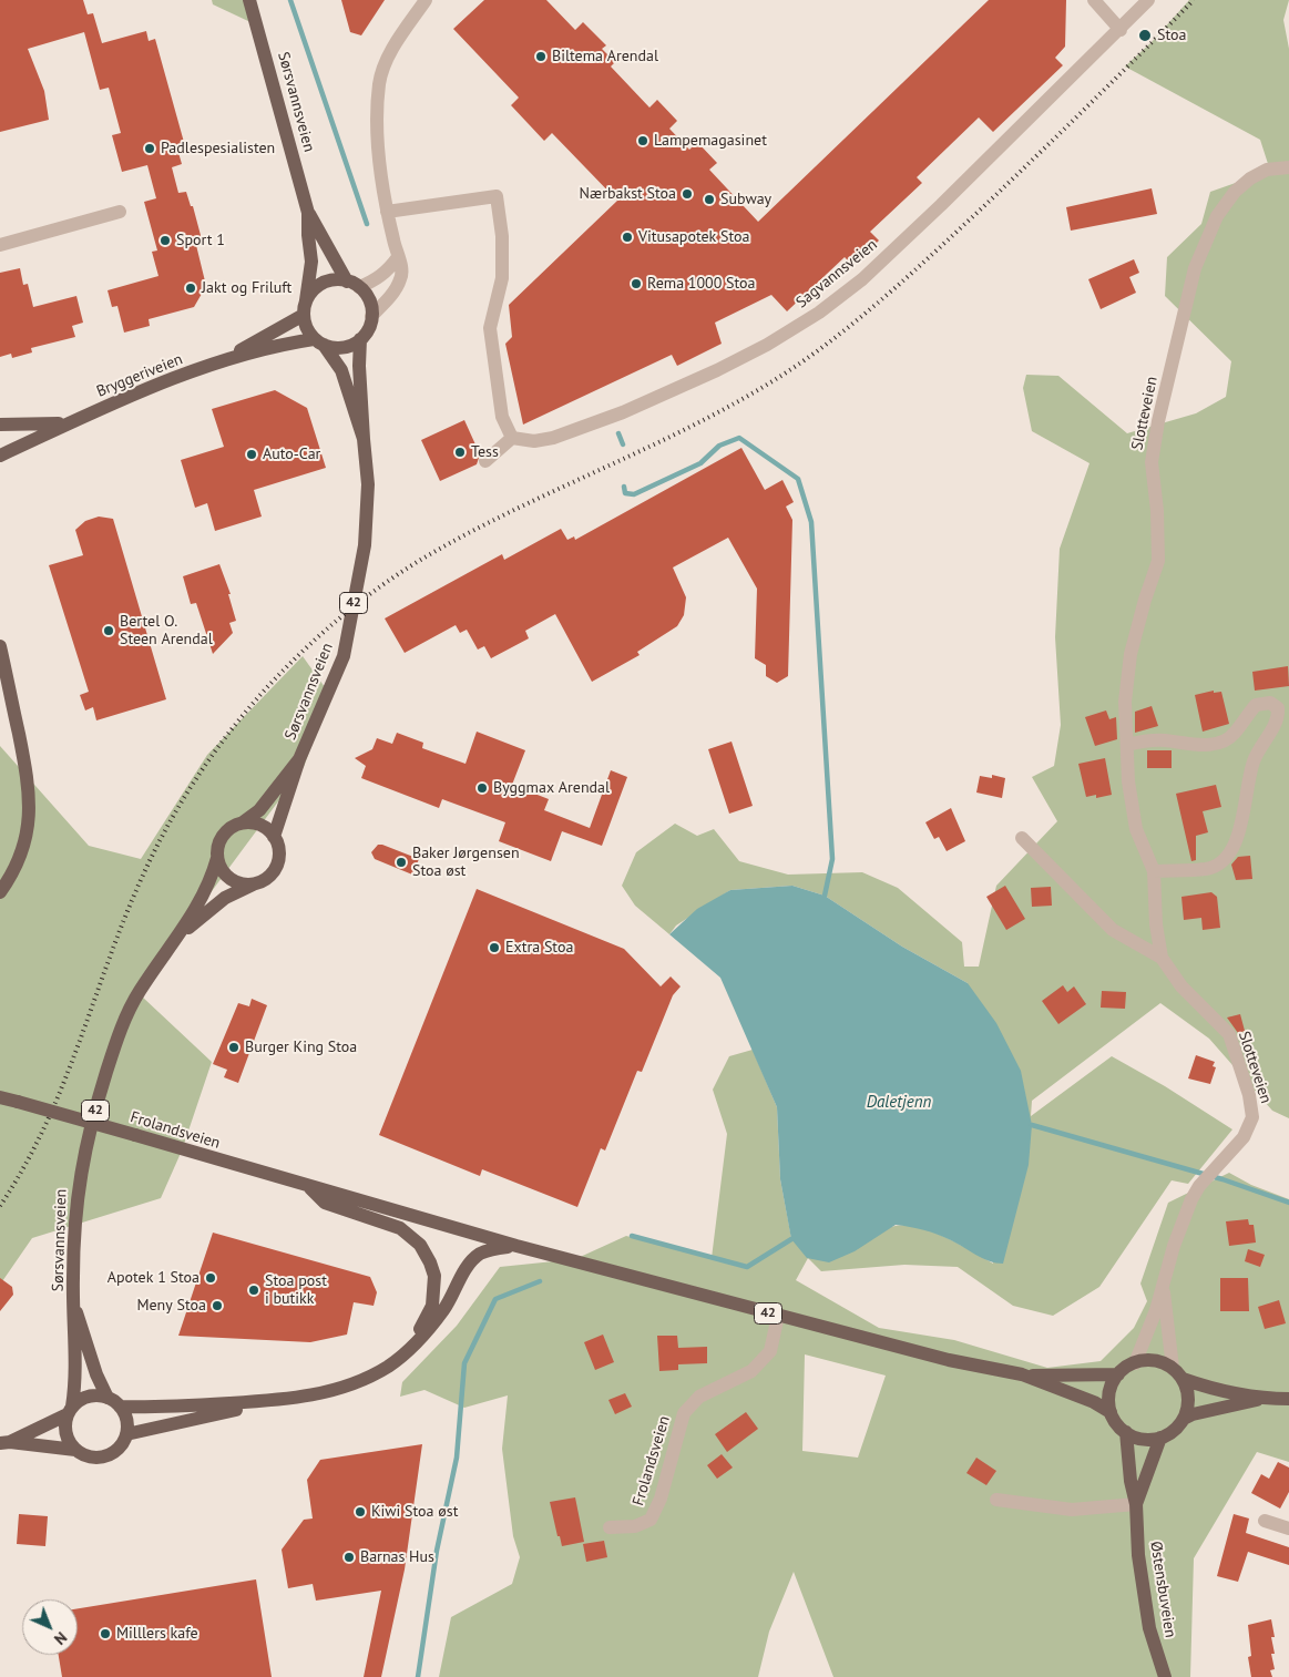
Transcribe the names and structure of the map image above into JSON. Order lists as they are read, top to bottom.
{
  "streets": {
    "main road": [
      "Sørsvannsveien",
      "Bryggeriveien",
      "42",
      "Frolandsveien",
      "Østensbuveien"
    ],
    "street": ["Sagvannsveien", "Slotteveien"]
  },
  "crossings": [
    ["Sørsvannsveien", "Bryggeriveien"],
    ["Sørsvannsveien", "42"],
    ["Sørsvannsveien", "Frolandsveien"],
    ["Bryggeriveien", "42"],
    ["Slotteveien", "42"],
    ["Slotteveien", "Frolandsveien"],
    ["Slotteveien", "Østensbuveien"],
    ["42", "Frolandsveien"],
    ["42", "Østensbuveien"],
    ["Frolandsveien", "Østensbuveien"]
  ],
  "water": ["Daletjenn"],
  "places": [
    "Stoa",
    "Biltema Arendal",
    "Lampemagasinet",
    "Padlespesialisten",
    "Nærbakst Stoa",
    "Subway",
    "Vitusapotek Stoa",
    "Sport 1",
    "Rema 1000 Stoa",
    "Jakt og Friluft",
    "Tess",
    "Auto-Car",
    "Bertel O. Steen Arendal",
    "Byggmax Arendal",
    "Baker Jørgensen Stoa øst",
    "Extra Stoa",
    "Burger King Stoa",
    "Apotek 1 Stoa",
    "Stoa post i butikk",
    "Meny Stoa",
    "Kiwi Stoa øst",
    "Barnas Hus",
    "Milllers kafe"
  ],
  "north": "bottom right"
}
